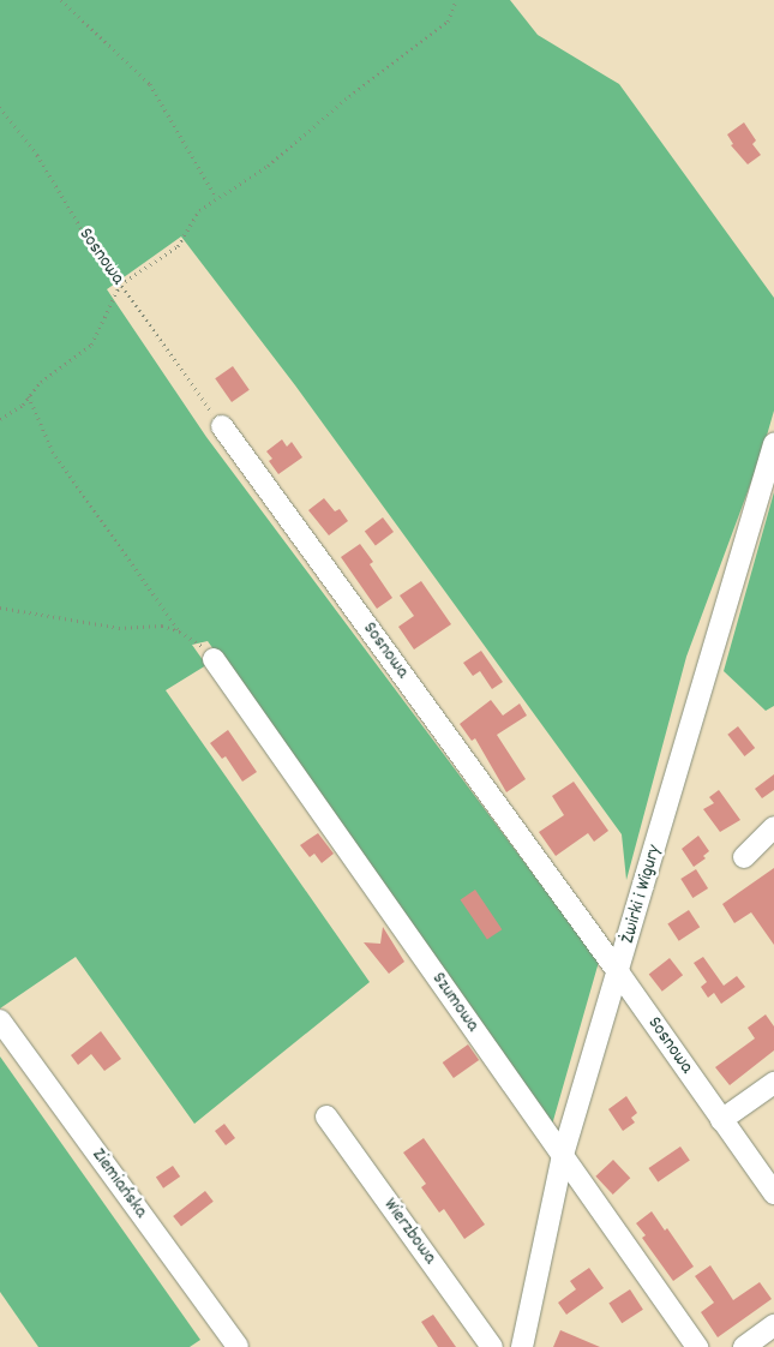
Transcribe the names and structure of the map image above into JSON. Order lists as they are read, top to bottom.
{
  "streets": {
    "street": [
      "Sosnowa",
      "Żwirki i Wigury",
      "Szumowa",
      "Ziemiańska",
      "Wierzbowa"
    ]
  },
  "crossings": [
    ["Sosnowa", "Żwirki i Wigury"],
    ["Żwirki i Wigury", "Szumowa"]
  ]
}
